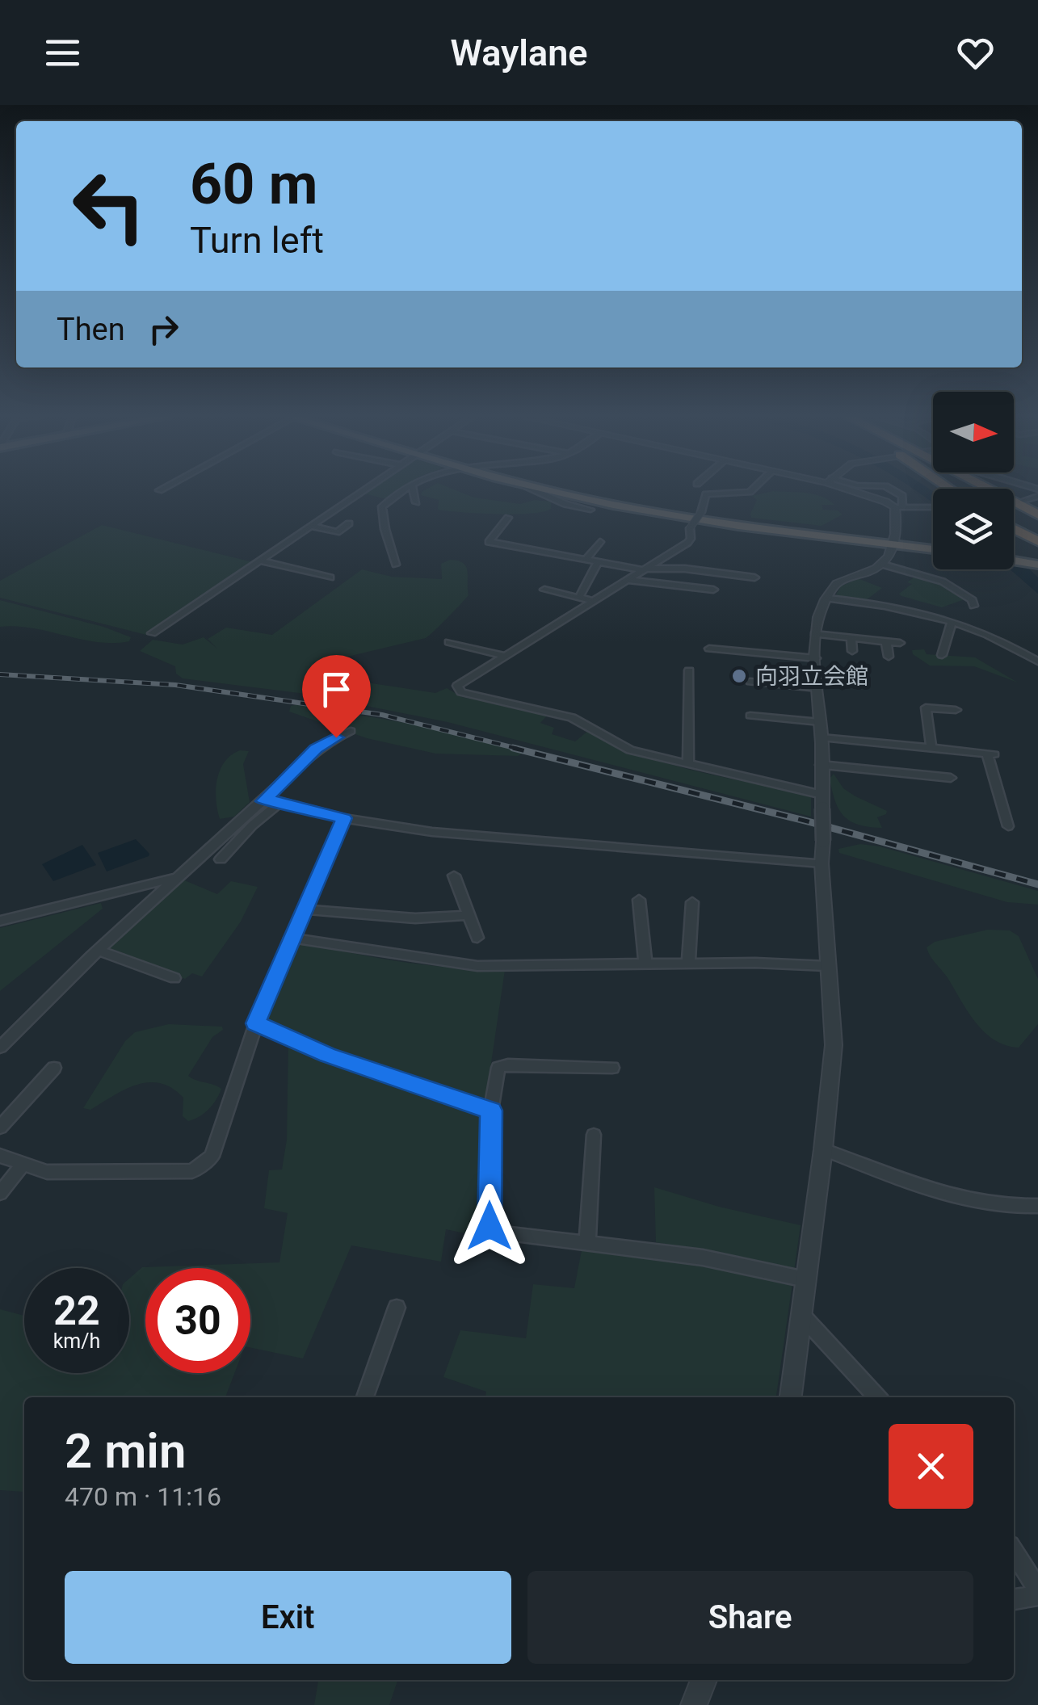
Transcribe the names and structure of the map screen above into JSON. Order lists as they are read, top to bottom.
{
  "places": ["向羽立会館"],
  "north": "right",
  "page": {
    "header": "Waylane",
    "turn": ["60 m", "Turn left"],
    "then": "Then",
    "speed": "22 km/h",
    "limit": "30",
    "heading": ["2 min", "470 m · 11:16"],
    "buttons": ["Exit", "Share"]
  }
}
